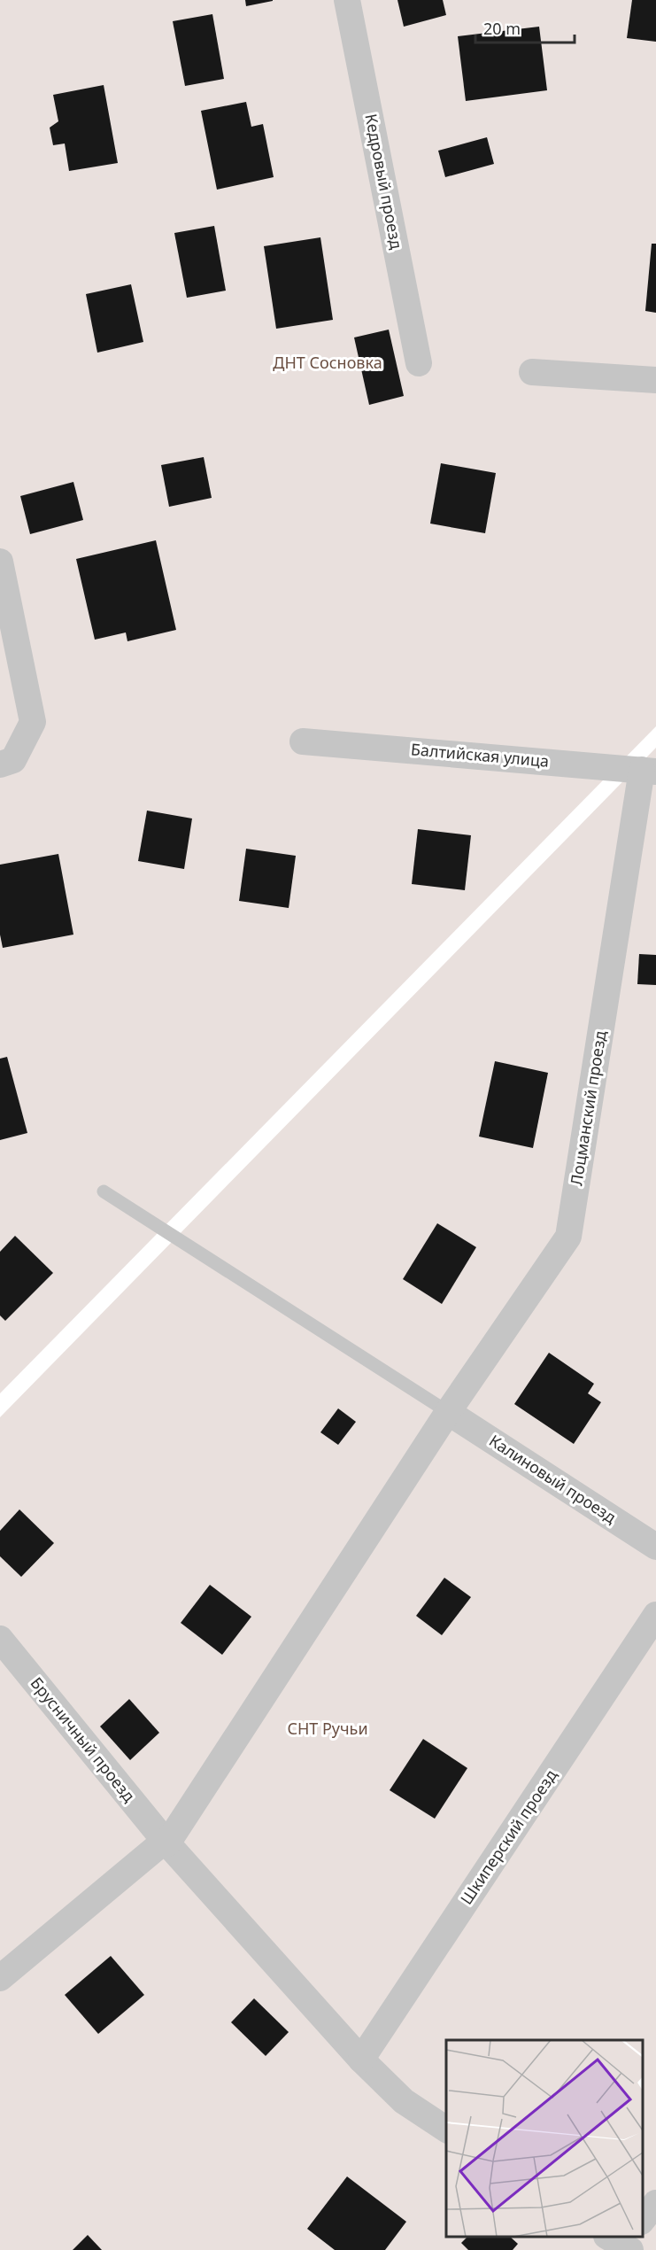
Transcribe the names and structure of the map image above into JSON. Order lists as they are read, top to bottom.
{
  "streets": {
    "street": [
      "Кедровый проезд",
      "Балтийская улица",
      "Лоцманский проезд",
      "Калиновый проезд",
      "Брусничный проезд",
      "Шкиперский проезд"
    ]
  },
  "crossings": [
    ["Балтийская улица", "Лоцманский проезд"],
    ["Лоцманский проезд", "Калиновый проезд"],
    ["Лоцманский проезд", "Брусничный проезд"],
    ["Брусничный проезд", "Шкиперский проезд"]
  ],
  "parks": ["ДНТ Сосновка", "СНТ Ручьи"],
  "scale_bar": "20 m"
}
